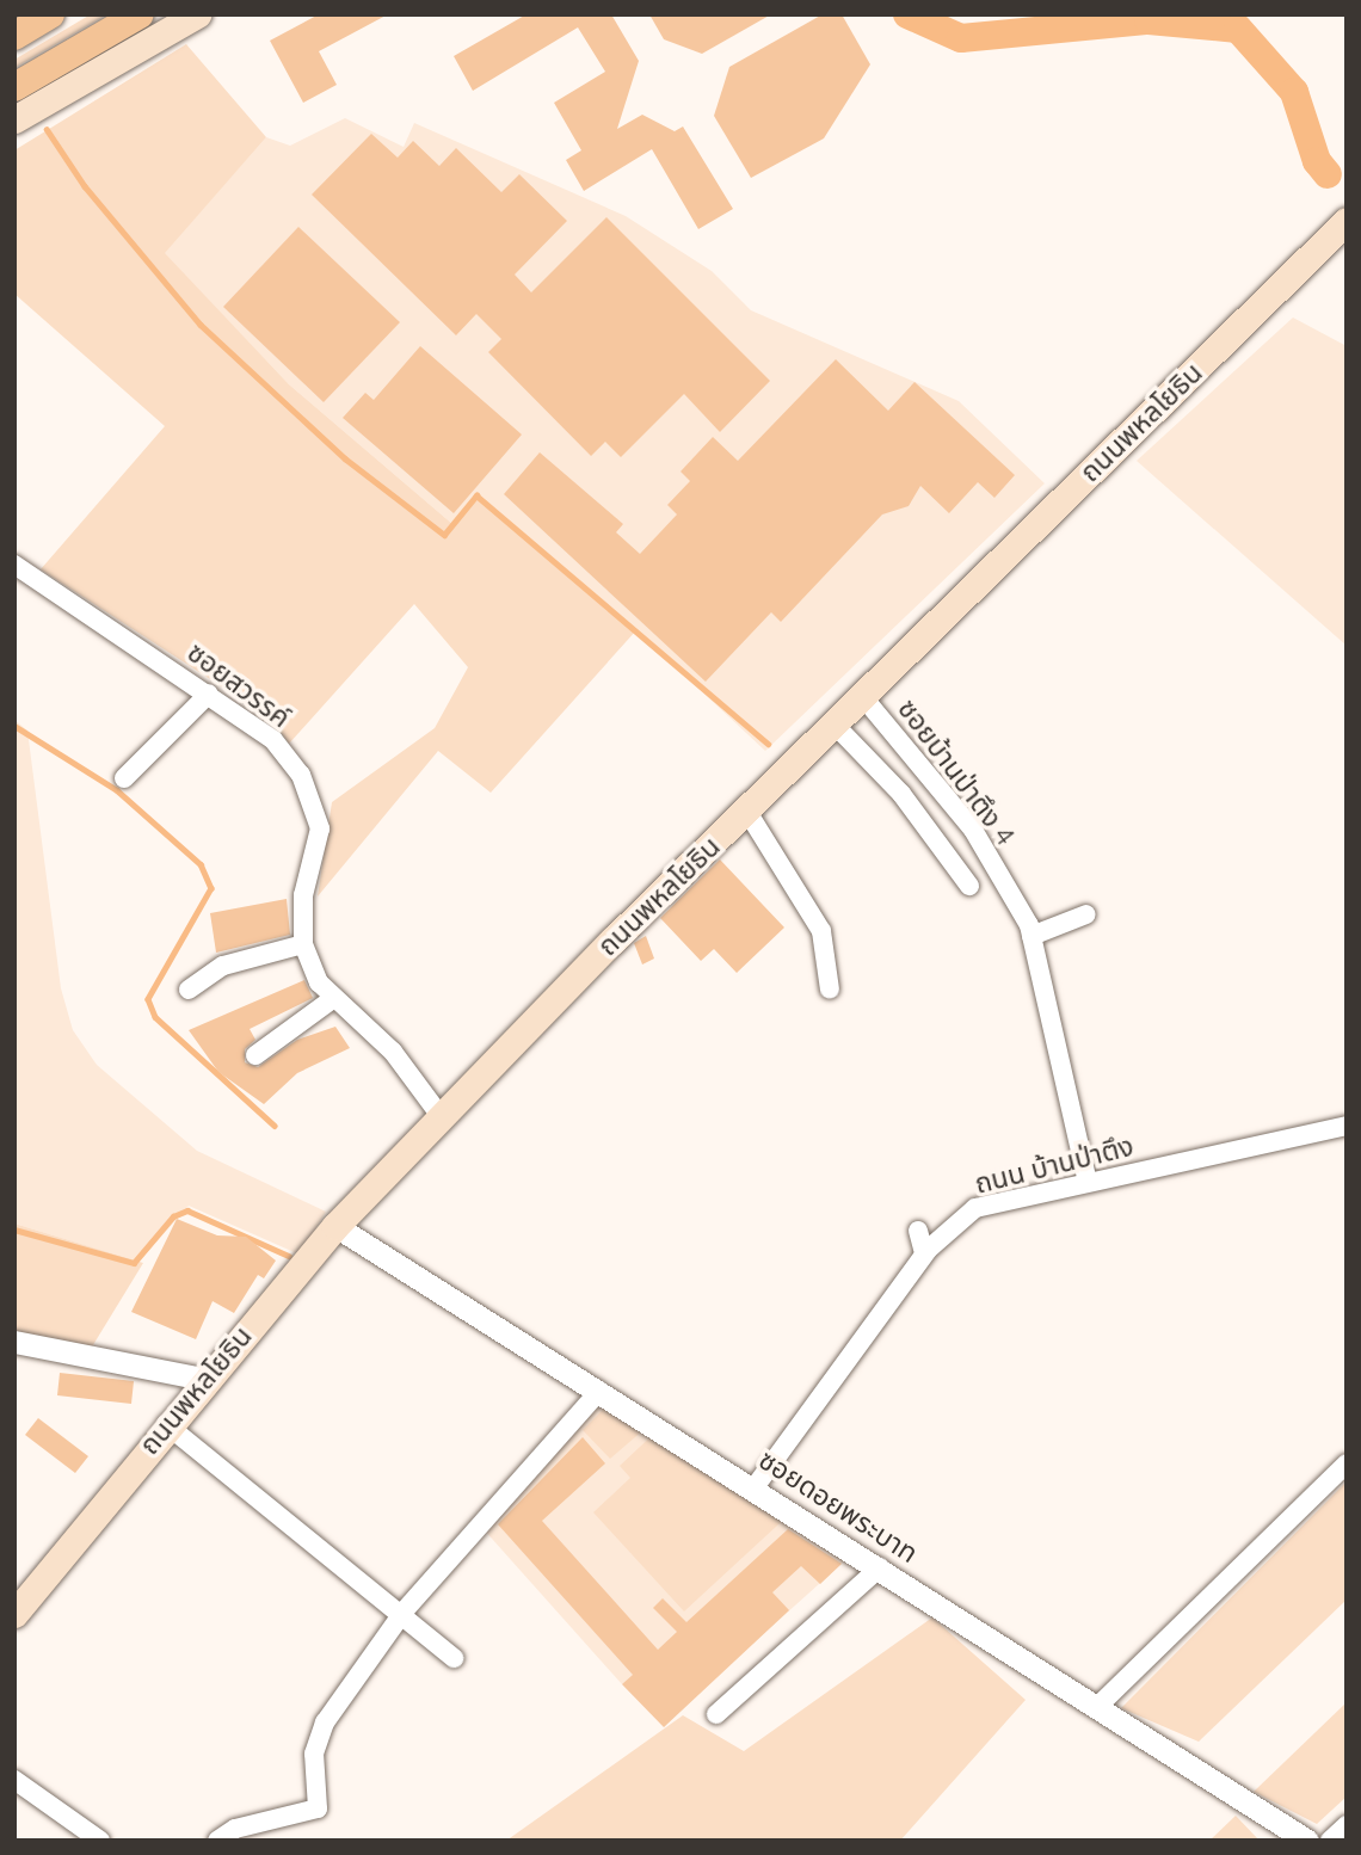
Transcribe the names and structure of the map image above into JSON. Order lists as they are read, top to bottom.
{
  "streets": {
    "main road": ["ถนนพหลโยธิน"],
    "street": [
      "ซอยสวรรค์",
      "ซอยบ้านป่าตึง 4",
      "ถนน บ้านป่าตึง",
      "ซอยดอยพระบาท"
    ]
  },
  "crossings": [
    ["ถนนพหลโยธิน", "ซอยสวรรค์"],
    ["ถนนพหลโยธิน", "ซอยบ้านป่าตึง 4"],
    ["ถนนพหลโยธิน", "ซอยดอยพระบาท"],
    ["ซอยบ้านป่าตึง 4", "ถนน บ้านป่าตึง"],
    ["ถนน บ้านป่าตึง", "ซอยดอยพระบาท"]
  ]
}
